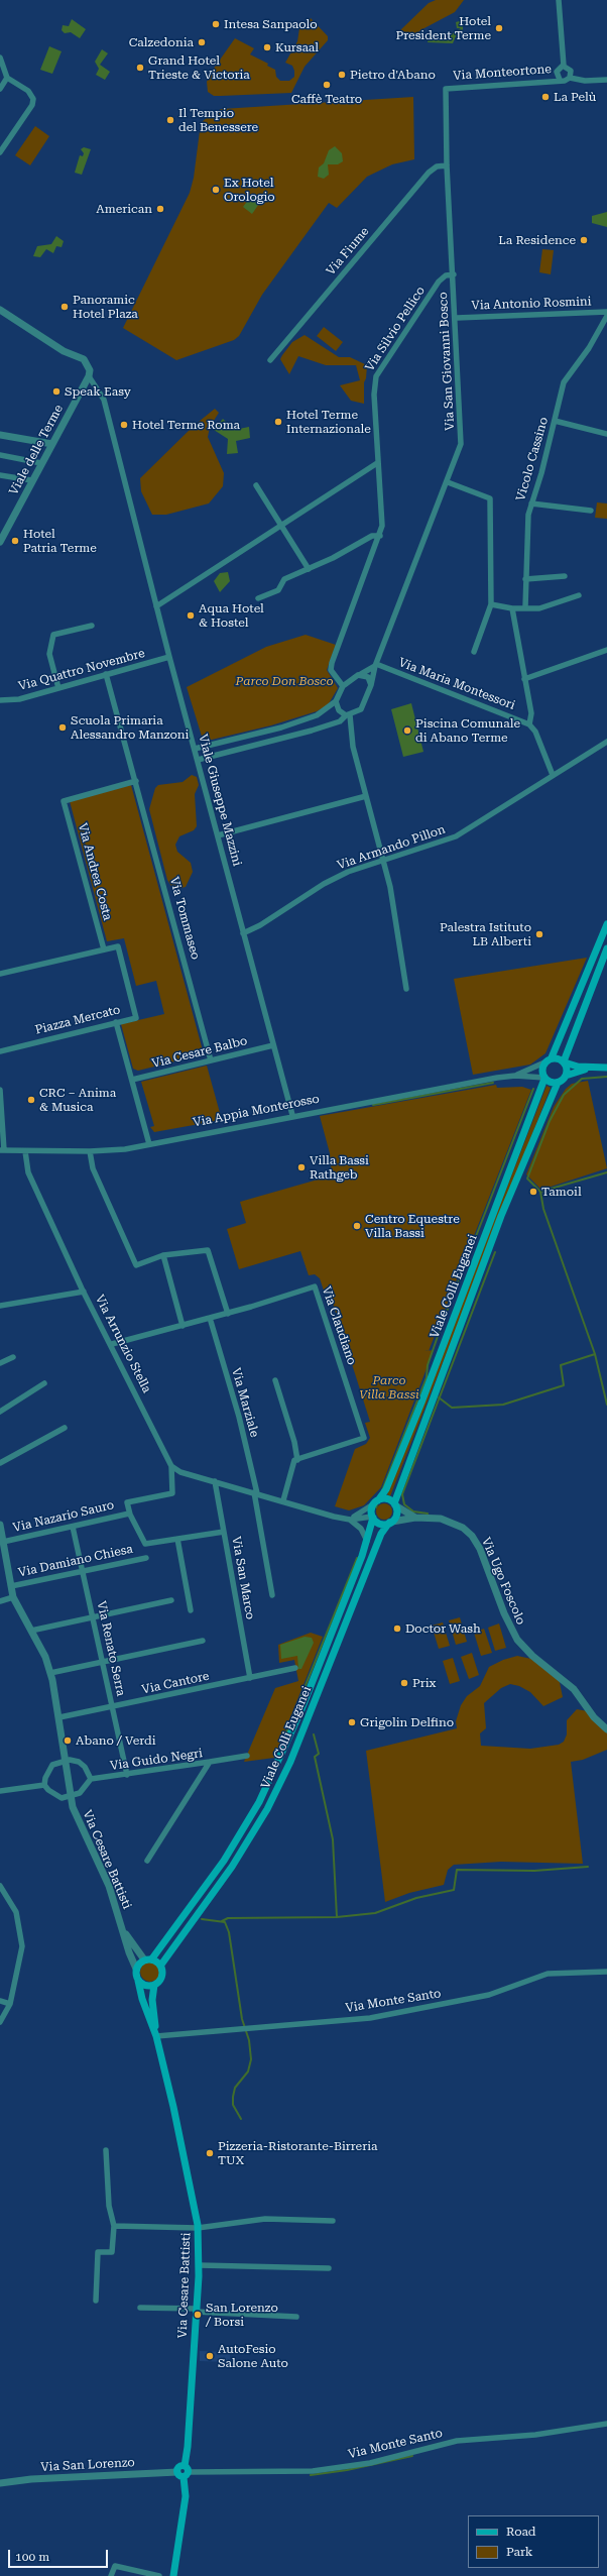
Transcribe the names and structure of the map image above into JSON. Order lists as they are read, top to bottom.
{
  "streets": {
    "main road": ["Viale Colli Euganei", "Via Cesare Battisti"],
    "street": [
      "Via Monteortone",
      "Via Fiume",
      "Via Antonio Rosmini",
      "Via Silvio Pellico",
      "Via San Giovanni Bosco",
      "Viale delle Terme",
      "Vicolo Cassino",
      "Via Quattro Novembre",
      "Via Maria Montessori",
      "Viale Giuseppe Mazzini",
      "Via Armando Pillon",
      "Via Andrea Costa",
      "Via Tommaseo",
      "Piazza Mercato",
      "Via Cesare Balbo",
      "Via Appia Monterosso",
      "Via Claudiano",
      "Via Arrunzio Stella",
      "Via Marziale",
      "Via Nazario Sauro",
      "Via Damiano Chiesa",
      "Via San Marco",
      "Via Ugo Foscolo",
      "Via Renato Serra",
      "Via Cantore",
      "Via Guido Negri",
      "Via Monte Santo",
      "Via San Lorenzo"
    ]
  },
  "crossings": [
    ["Via Monteortone", "Via San Giovanni Bosco"],
    ["Via Fiume", "Via San Giovanni Bosco"],
    ["Via Antonio Rosmini", "Via San Giovanni Bosco"],
    ["Via Silvio Pellico", "Via San Giovanni Bosco"],
    ["Via San Giovanni Bosco", "Via Maria Montessori"],
    ["Via San Giovanni Bosco", "Viale Giuseppe Mazzini"],
    ["Viale delle Terme", "Viale Giuseppe Mazzini"],
    ["Via Quattro Novembre", "Viale Giuseppe Mazzini"],
    ["Via Quattro Novembre", "Via Tommaseo"],
    ["Viale Giuseppe Mazzini", "Via Armando Pillon"],
    ["Viale Giuseppe Mazzini", "Via Cesare Balbo"],
    ["Viale Giuseppe Mazzini", "Via Appia Monterosso"],
    ["Via Andrea Costa", "Via Tommaseo"],
    ["Via Andrea Costa", "Piazza Mercato"],
    ["Via Tommaseo", "Via Cesare Balbo"],
    ["Via Appia Monterosso", "Viale Colli Euganei"],
    ["Via Appia Monterosso", "Via Arrunzio Stella"],
    ["Viale Colli Euganei", "Via Ugo Foscolo"],
    ["Viale Colli Euganei", "Via Cesare Battisti"],
    ["Via Claudiano", "Via Arrunzio Stella"],
    ["Via Claudiano", "Via Marziale"],
    ["Via Arrunzio Stella", "Via Nazario Sauro"],
    ["Via Nazario Sauro", "Via San Marco"],
    ["Via Nazario Sauro", "Via Renato Serra"],
    ["Via Nazario Sauro", "Via Cesare Battisti"],
    ["Via Damiano Chiesa", "Via Renato Serra"],
    ["Via Damiano Chiesa", "Via Cesare Battisti"],
    ["Via San Marco", "Via Cantore"],
    ["Via Renato Serra", "Via Cantore"],
    ["Via Renato Serra", "Via Guido Negri"],
    ["Via Cantore", "Via Cesare Battisti"],
    ["Via Guido Negri", "Via Cesare Battisti"],
    ["Via Cesare Battisti", "Via Monte Santo"]
  ],
  "parks": ["Parco Don Bosco", "Parco Villa Bassi"],
  "places": [
    "Intesa Sanpaolo",
    "Hotel President Terme",
    "Calzedonia",
    "Kursaal",
    "Grand Hotel Trieste & Victoria",
    "Pietro d'Abano",
    "Caffè Teatro",
    "La Pelù",
    "Il Tempio del Benessere",
    "Ex Hotel Orologio",
    "American",
    "La Residence",
    "Panoramic Hotel Plaza",
    "Speak Easy",
    "Hotel Terme Internazionale",
    "Hotel Terme Roma",
    "Hotel Patria Terme",
    "Aqua Hotel & Hostel",
    "Scuola Primaria Alessandro Manzoni",
    "Piscina Comunale di Abano Terme",
    "Palestra Istituto LB Alberti",
    "CRC – Anima & Musica",
    "Villa Bassi Rathgeb",
    "Tamoil",
    "Centro Equestre Villa Bassi",
    "Doctor Wash",
    "Prix",
    "Grigolin Delfino",
    "Abano / Verdi",
    "Pizzeria-Ristorante-Birreria TUX",
    "San Lorenzo / Borsi",
    "AutoFesio Salone Auto"
  ],
  "legend": ["Road", "Park"],
  "scale_bar": "100 m"
}
